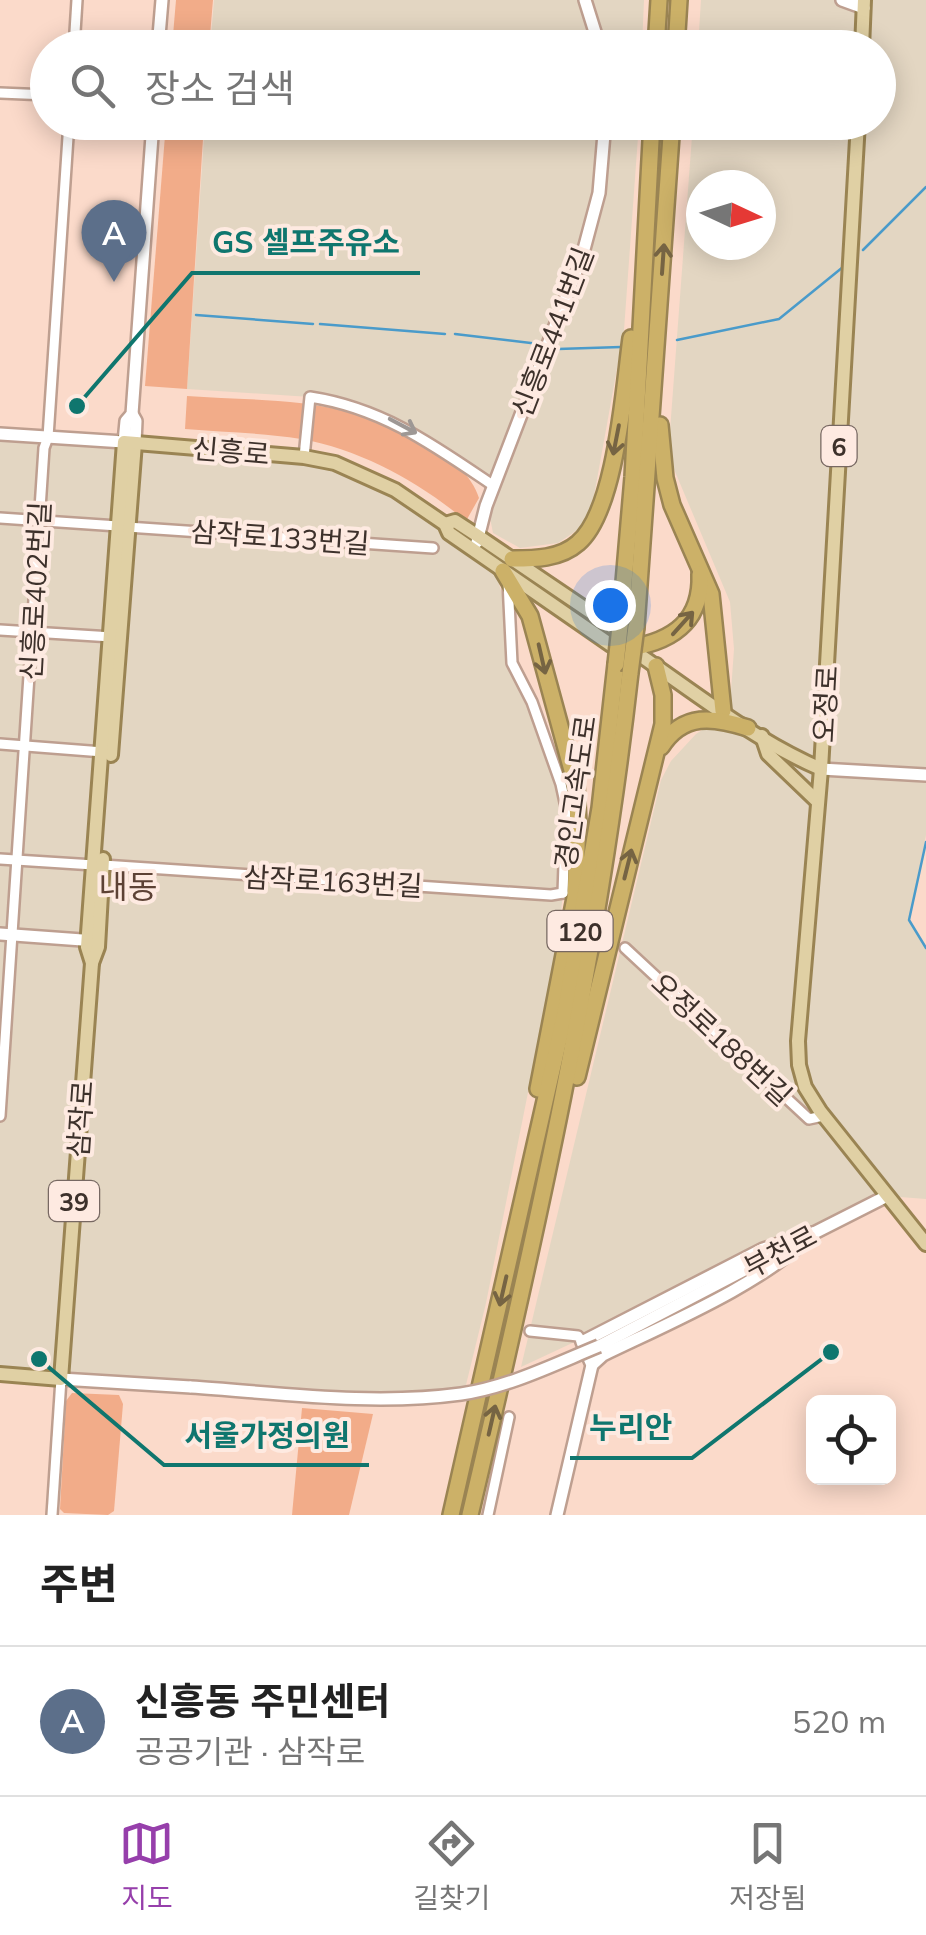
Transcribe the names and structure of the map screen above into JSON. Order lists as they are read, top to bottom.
{
  "streets": {
    "highway": ["경인고속도로", "120"],
    "main road": [
      "6",
      "신흥로",
      "오정로",
      "삼작로",
      "39"
    ],
    "street": [
      "신흥로441번길",
      "삼작로133번길",
      "신흥로402번길",
      "삼작로163번길",
      "오정로188번길",
      "부천로"
    ]
  },
  "crossings": [
    ["신흥로441번길", "신흥로"],
    ["신흥로", "신흥로402번길"],
    ["신흥로", "오정로"],
    ["신흥로", "삼작로163번길"],
    ["신흥로", "삼작로"],
    ["삼작로133번길", "신흥로402번길"],
    ["삼작로133번길", "삼작로"],
    ["신흥로402번길", "삼작로163번길"],
    ["오정로", "오정로188번길"],
    ["오정로", "부천로"],
    ["삼작로163번길", "삼작로"],
    ["삼작로", "부천로"]
  ],
  "districts": ["내동"],
  "places": ["GS 셀프주유소", "누리안", "서울가정의원"],
  "north": "right",
  "page": {
    "search": "장소 검색",
    "pins": "A",
    "heading": "주변",
    "list": [
      {
        "mark": "A",
        "name": "신흥동 주민센터",
        "note": "공공기관 · 삼작로",
        "value": "520 m"
      }
    ],
    "nav": ["지도", "길찾기", "저장됨"]
  }
}
